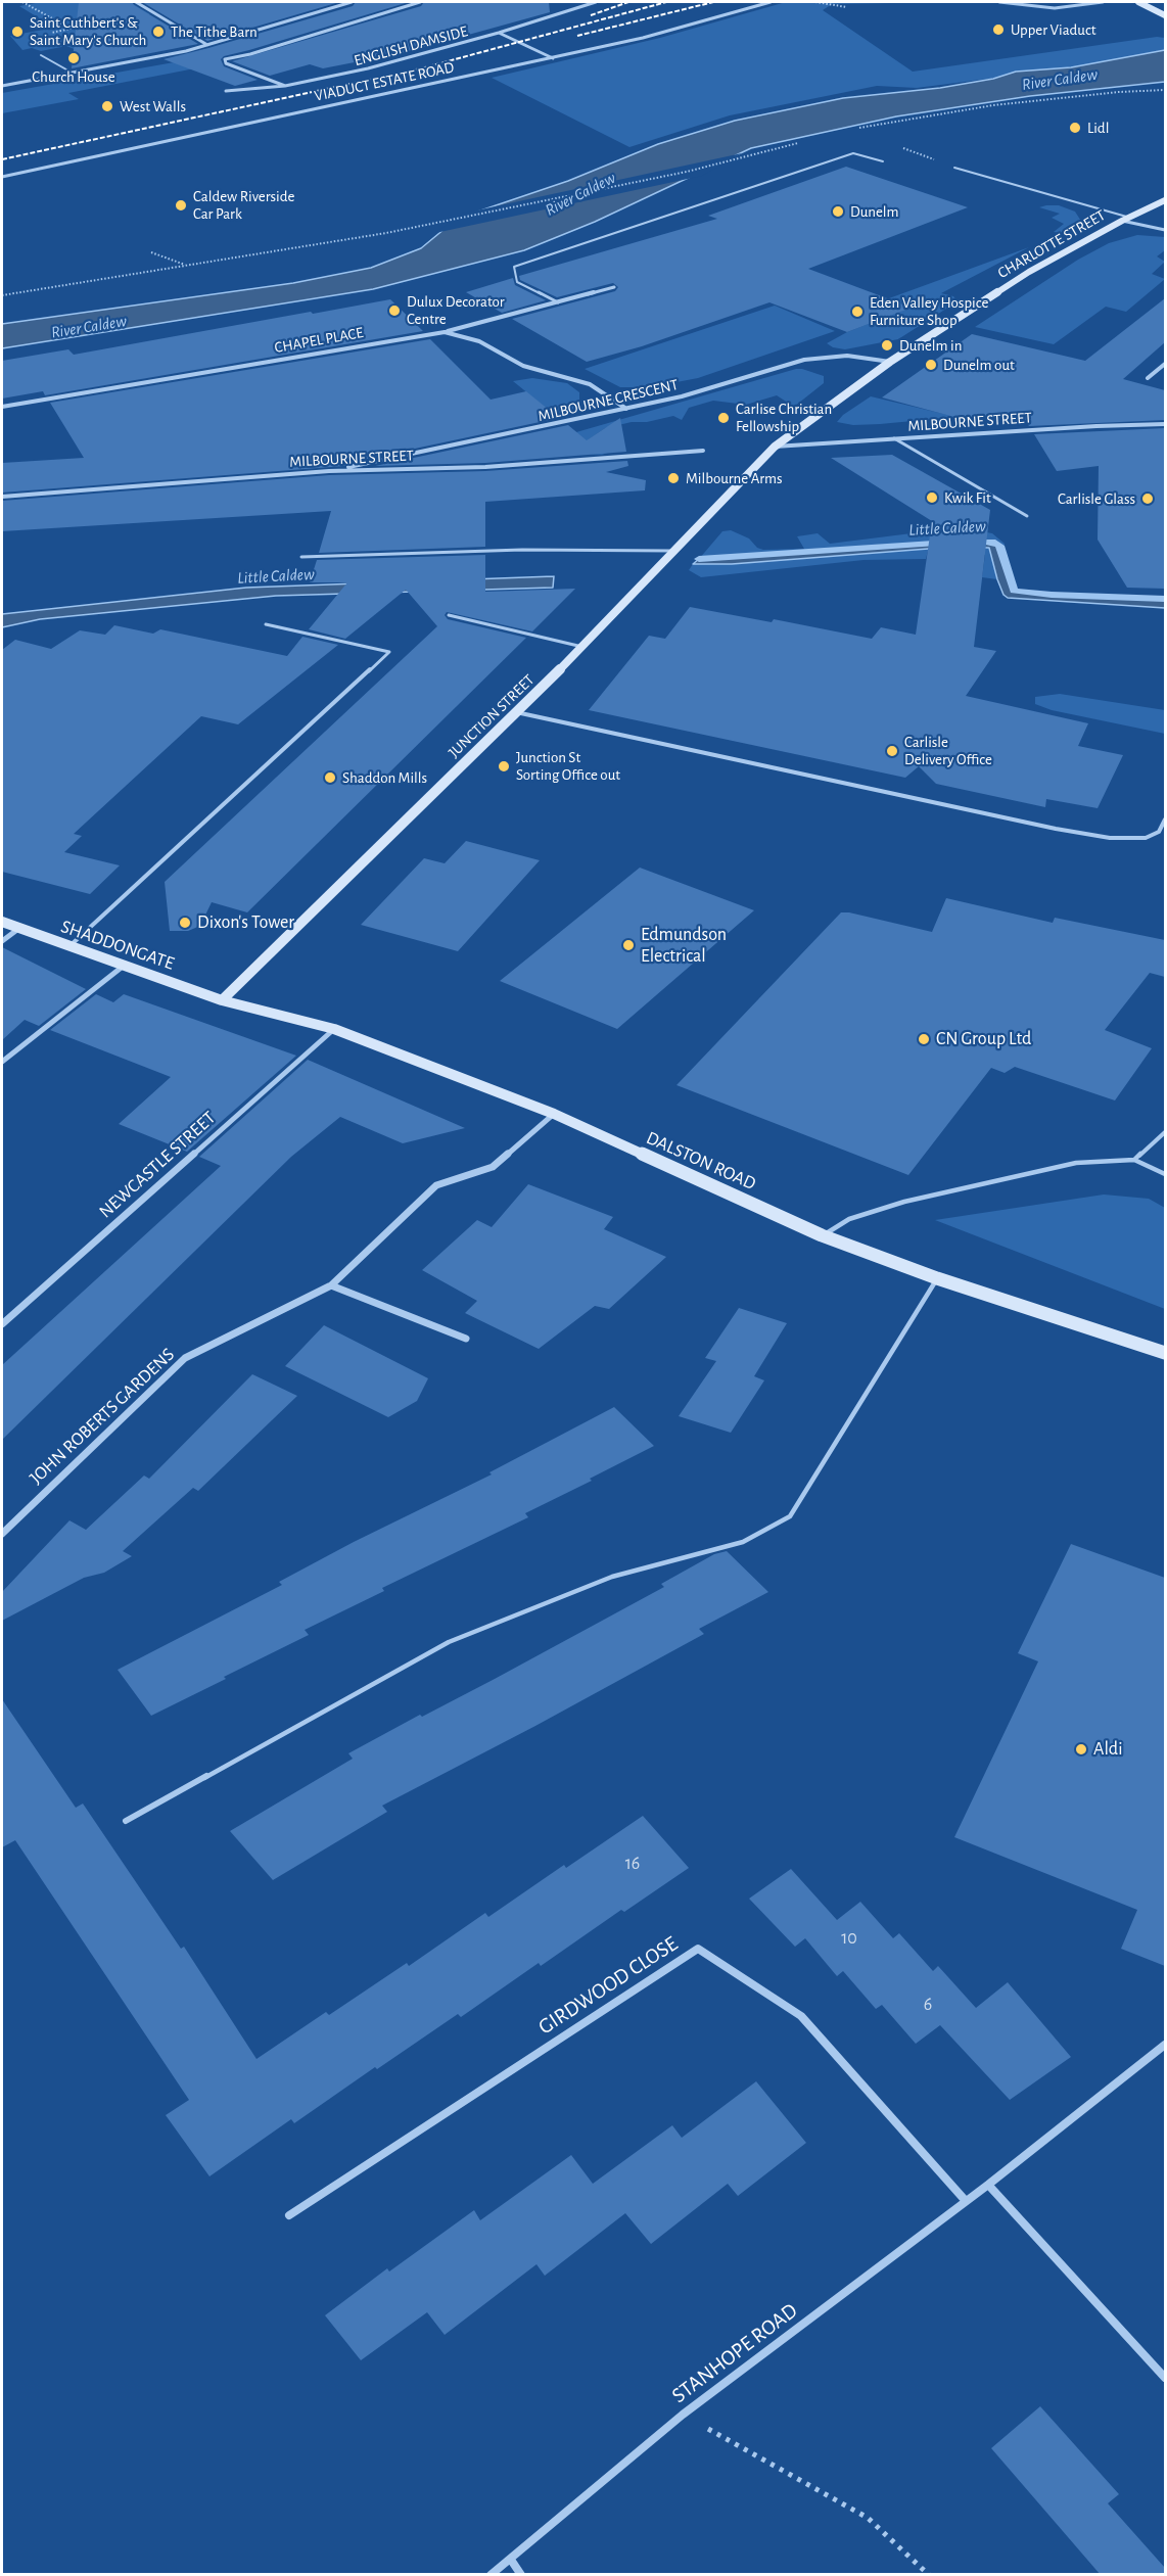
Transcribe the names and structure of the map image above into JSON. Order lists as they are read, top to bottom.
{
  "streets": {
    "street": [
      "ENGLISH DAMSIDE",
      "VIADUCT ESTATE ROAD",
      "CHARLOTTE STREET",
      "CHAPEL PLACE",
      "MILBOURNE CRESCENT",
      "MILBOURNE STREET",
      "JUNCTION STREET",
      "SHADDONGATE",
      "DALSTON ROAD",
      "NEWCASTLE STREET",
      "JOHN ROBERTS GARDENS",
      "GIRDWOOD CLOSE",
      "STANHOPE ROAD"
    ]
  },
  "crossings": [
    ["CHARLOTTE STREET", "MILBOURNE CRESCENT"],
    ["CHARLOTTE STREET", "MILBOURNE STREET"],
    ["CHARLOTTE STREET", "JUNCTION STREET"],
    ["CHAPEL PLACE", "MILBOURNE CRESCENT"],
    ["MILBOURNE CRESCENT", "MILBOURNE STREET"],
    ["MILBOURNE STREET", "JUNCTION STREET"],
    ["JUNCTION STREET", "SHADDONGATE"],
    ["JUNCTION STREET", "DALSTON ROAD"],
    ["SHADDONGATE", "DALSTON ROAD"],
    ["DALSTON ROAD", "NEWCASTLE STREET"],
    ["DALSTON ROAD", "JOHN ROBERTS GARDENS"],
    ["GIRDWOOD CLOSE", "STANHOPE ROAD"]
  ],
  "water": ["River Caldew", "Little Caldew"],
  "places": [
    "Upper Viaduct",
    "Saint Cuthbert's & Saint Mary's Church",
    "The Tithe Barn",
    "Church House",
    "West Walls",
    "Lidl",
    "Caldew Riverside Car Park",
    "Dunelm",
    "Dulux Decorator Centre",
    "Eden Valley Hospice Furniture Shop",
    "Dunelm in",
    "Dunelm out",
    "Carlise Christian Fellowship",
    "Milbourne Arms",
    "Kwik Fit",
    "Carlisle Glass",
    "Carlisle Delivery Office",
    "Junction St Sorting Office out",
    "Shaddon Mills",
    "Dixon's Tower",
    "Edmundson Electrical",
    "CN Group Ltd",
    "Aldi"
  ],
  "house_numbers": ["16", "10", "6"]
}
